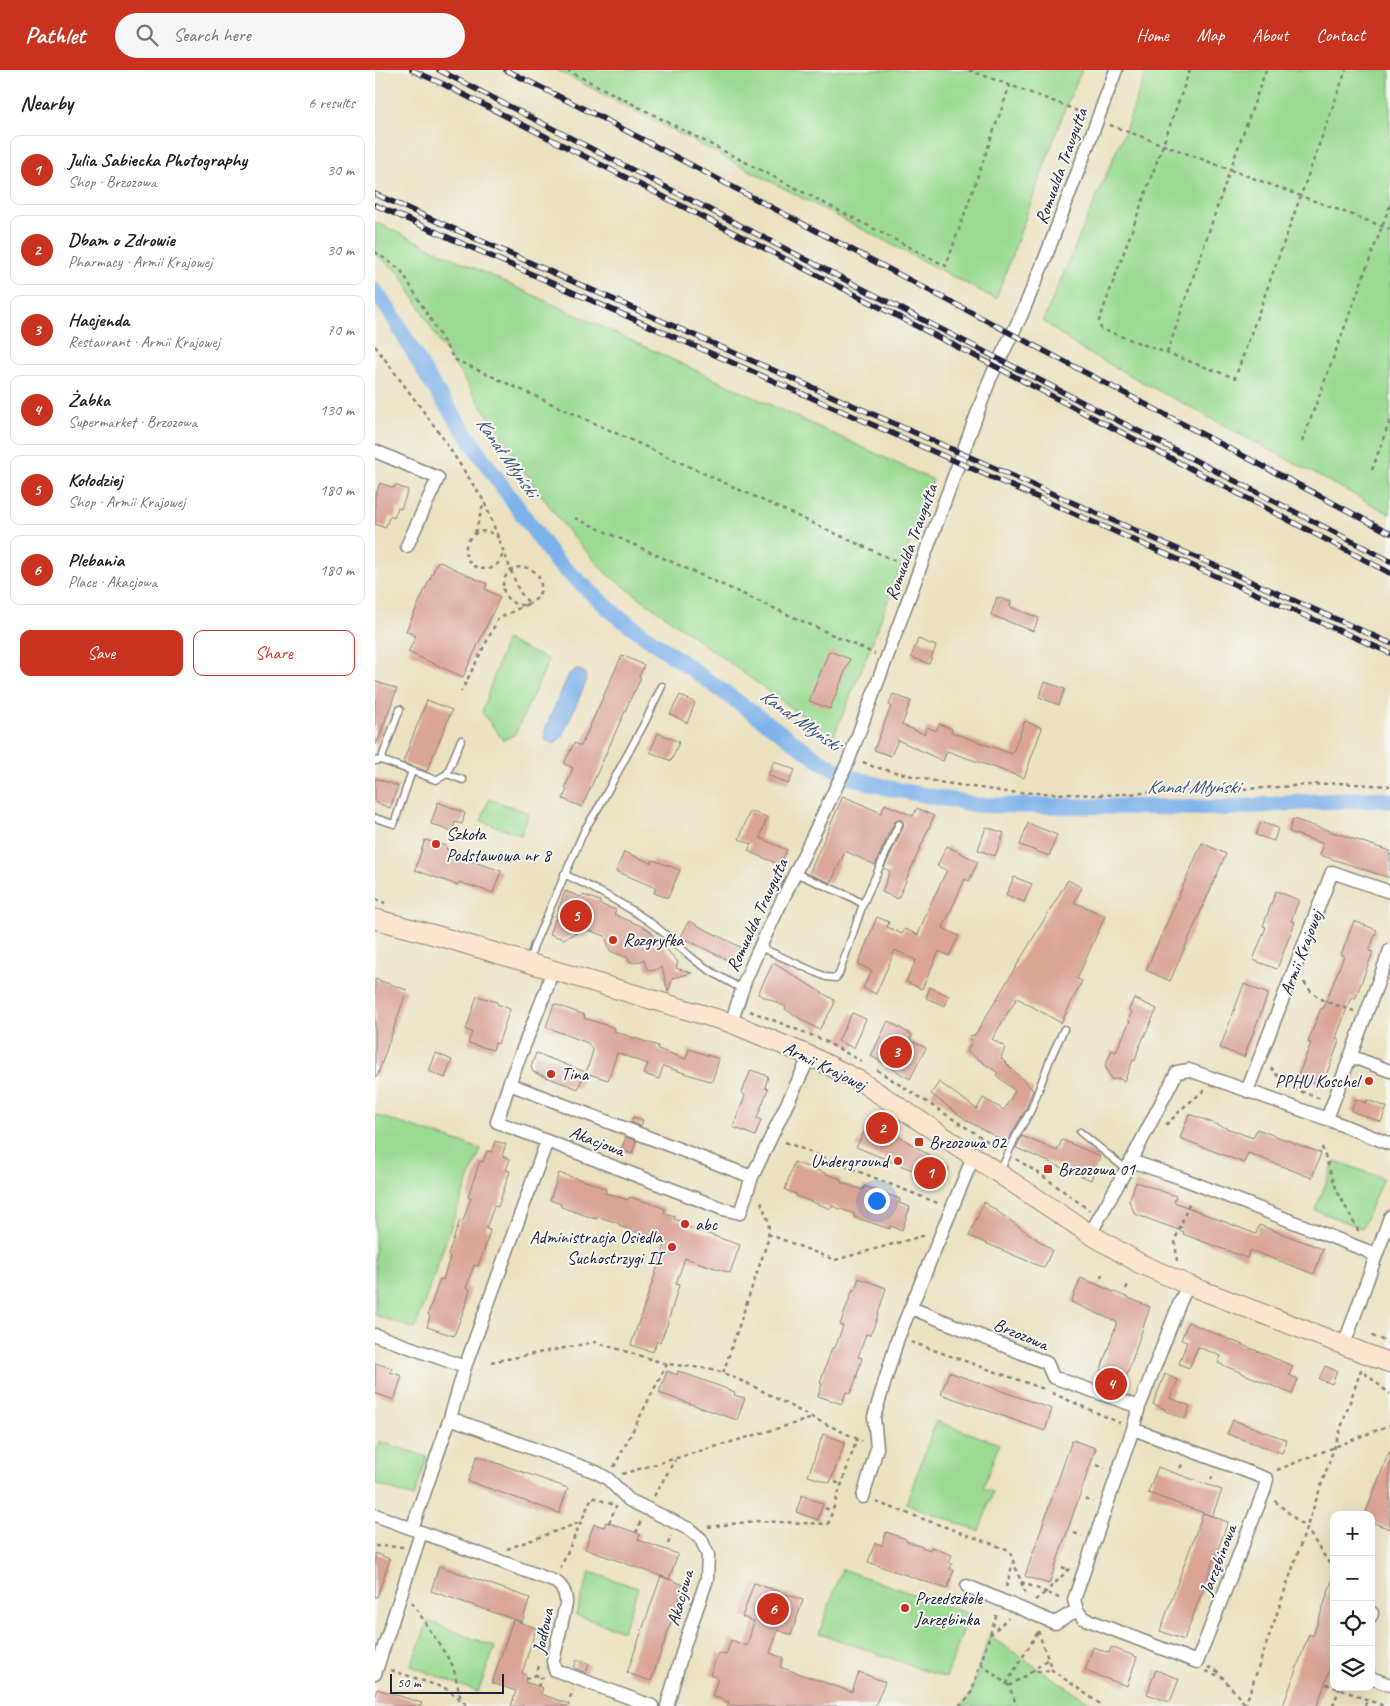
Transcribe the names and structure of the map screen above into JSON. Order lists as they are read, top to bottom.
{
  "streets": {
    "street": [
      "Romualda Traugutta",
      "Armii Krajowej",
      "Akacjowa",
      "Brzozowa",
      "Jarzębinowa",
      "Jodłowa"
    ]
  },
  "crossings": [
    ["Romualda Traugutta", "Armii Krajowej"],
    ["Armii Krajowej", "Akacjowa"]
  ],
  "water": ["Kanał Młyński"],
  "places": {
    "other": [
      "Szkoła Podstawowa nr 8",
      "Rozgryfka",
      "Tina",
      "PPHU Koschel",
      "Underground",
      "abc",
      "Administracja Osiedla Suchostrzygi II",
      "Przedszkole Jarzębinka"
    ],
    "transit": ["Brzozowa 02", "Brzozowa 01"]
  },
  "scale_bar": "50 m",
  "page": {
    "header": "Pathlet",
    "search": "Search here",
    "nav": [
      "Home",
      "Map",
      "About",
      "Contact"
    ],
    "heading": ["Nearby", "6 results"],
    "list": [
      {
        "mark": "1",
        "name": "Julia Sabiecka Photography",
        "note": "Shop · Brzozowa",
        "value": "30 m"
      },
      {
        "mark": "2",
        "name": "Dbam o Zdrowie",
        "note": "Pharmacy · Armii Krajowej",
        "value": "30 m"
      },
      {
        "mark": "3",
        "name": "Hacjenda",
        "note": "Restaurant · Armii Krajowej",
        "value": "70 m"
      },
      {
        "mark": "4",
        "name": "Żabka",
        "note": "Supermarket · Brzozowa",
        "value": "130 m"
      },
      {
        "mark": "5",
        "name": "Kołodziej",
        "note": "Shop · Armii Krajowej",
        "value": "180 m"
      },
      {
        "mark": "6",
        "name": "Plebania",
        "note": "Place · Akacjowa",
        "value": "180 m"
      }
    ],
    "buttons": ["Save", "Share"],
    "pins": [
      "5",
      "3",
      "2",
      "1",
      "4",
      "6"
    ],
    "map_buttons": ["+", "−"],
    "scale": "50 m"
  }
}
